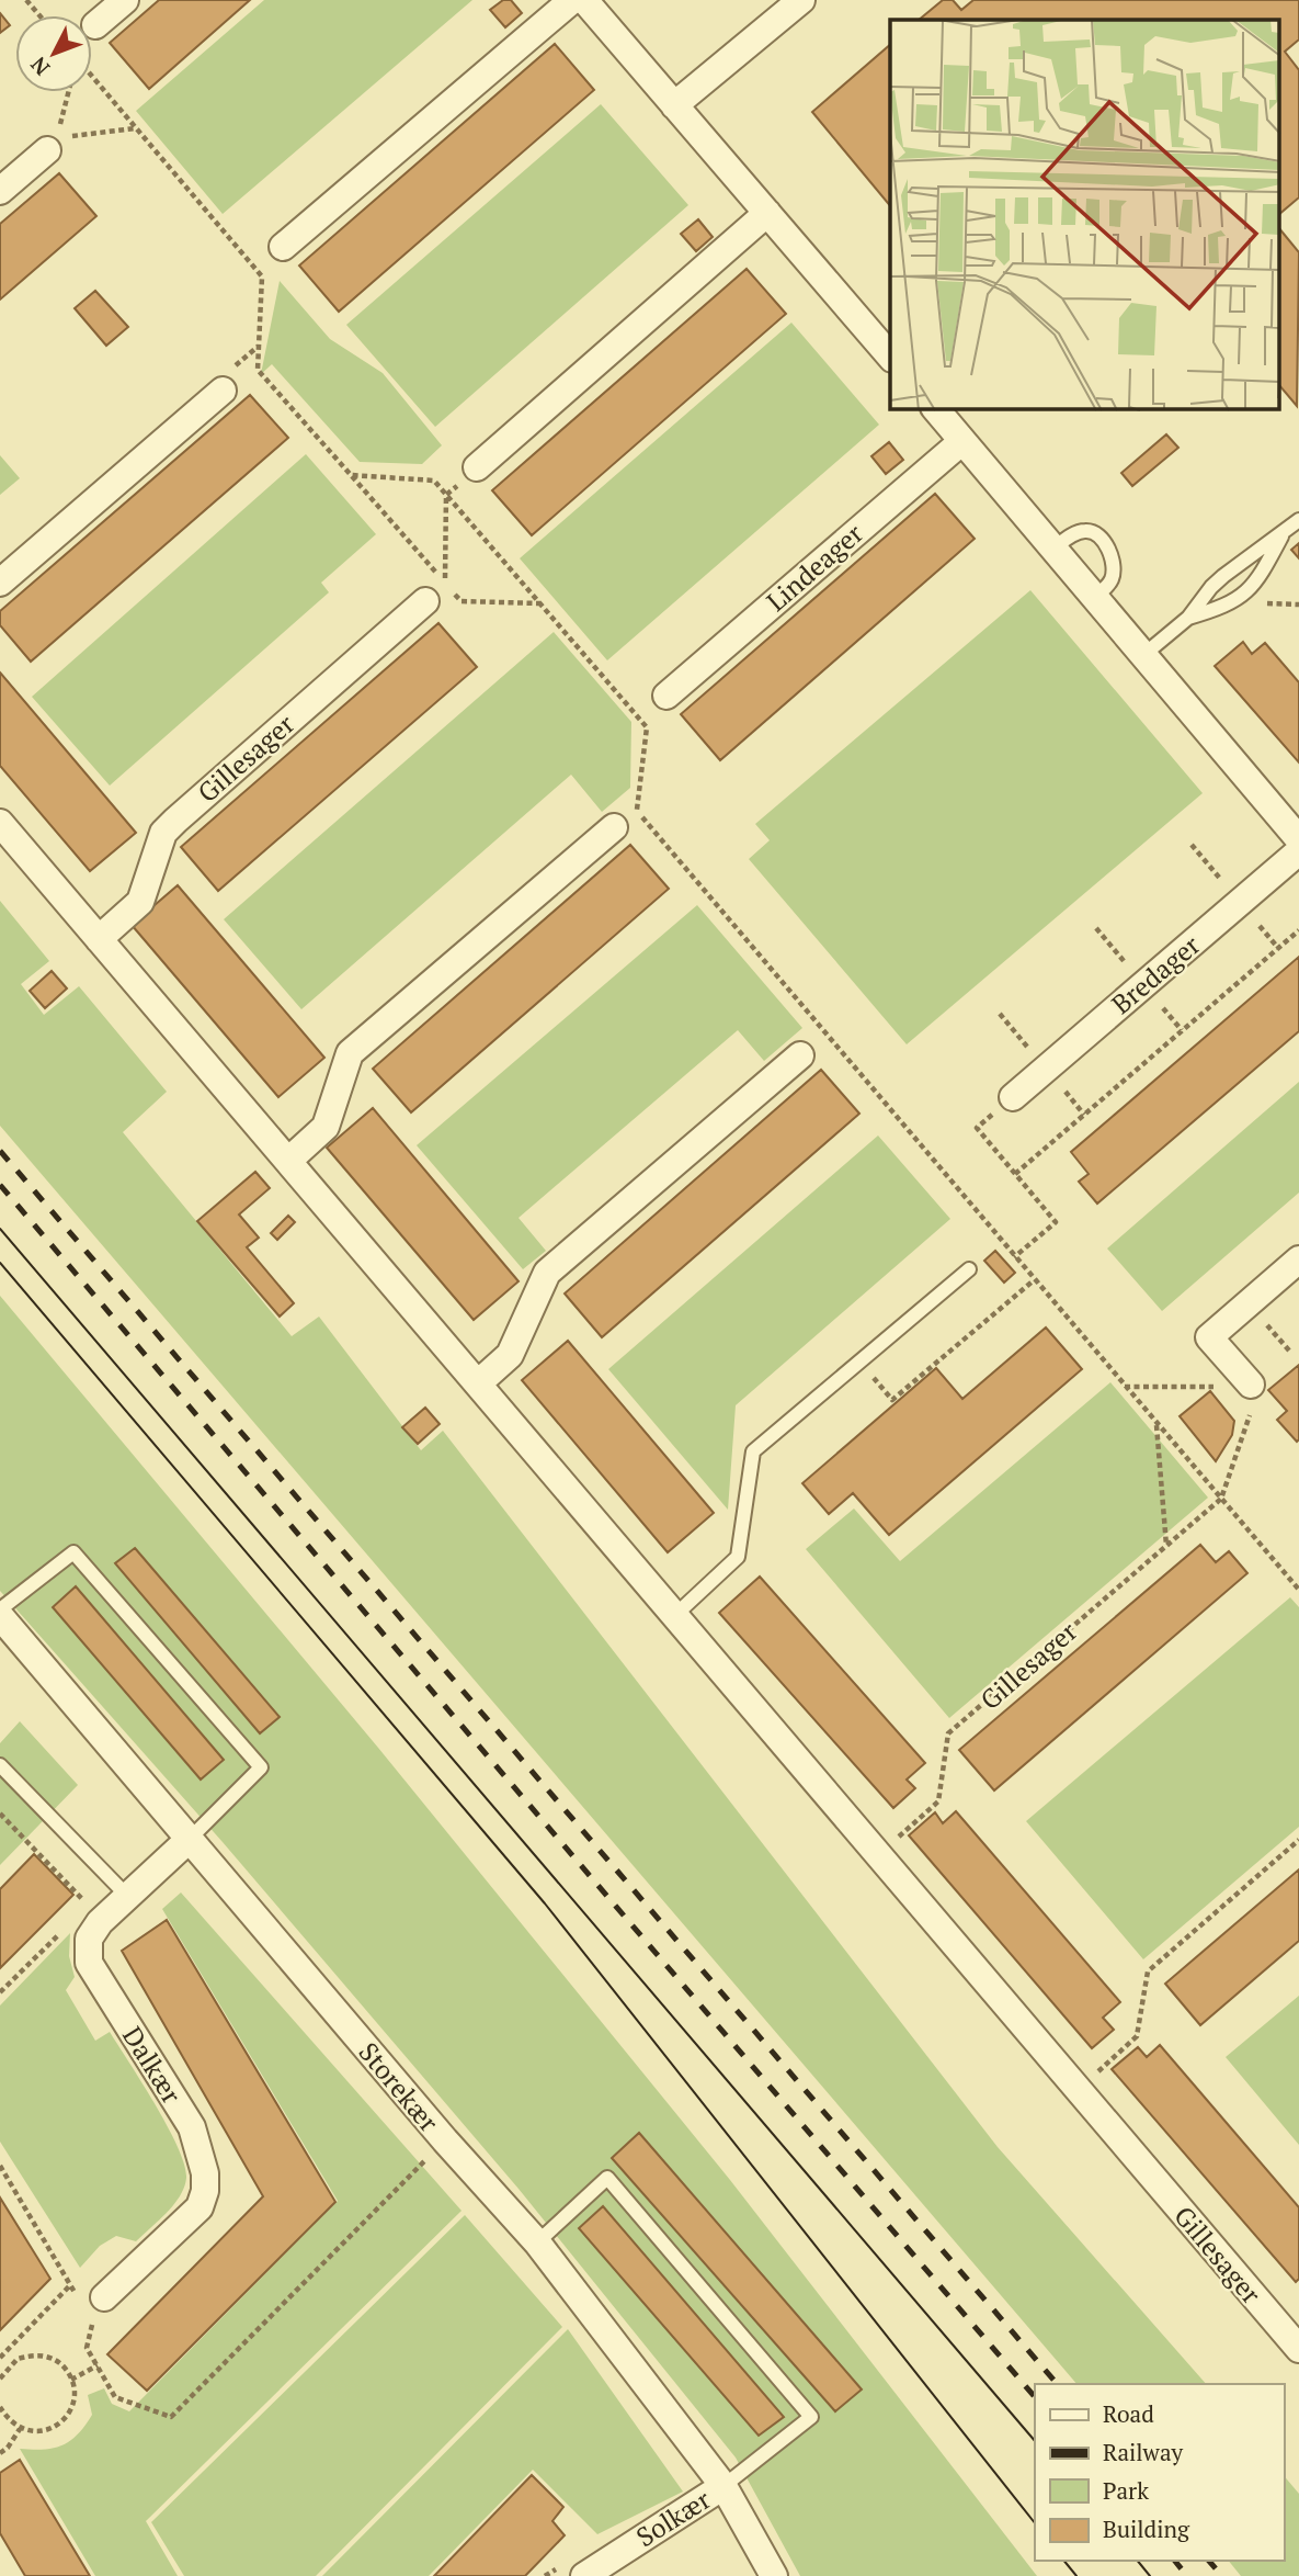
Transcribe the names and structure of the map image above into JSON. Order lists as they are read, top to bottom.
{
  "streets": {
    "street": [
      "Lindeager",
      "Gillesager",
      "Bredager",
      "Dalkær",
      "Storekær",
      "Solkær"
    ]
  },
  "crossings": [
    ["Dalkær", "Storekær"],
    ["Storekær", "Solkær"]
  ],
  "legend": [
    "Road",
    "Railway",
    "Park",
    "Building"
  ],
  "north": "bottom left"
}
